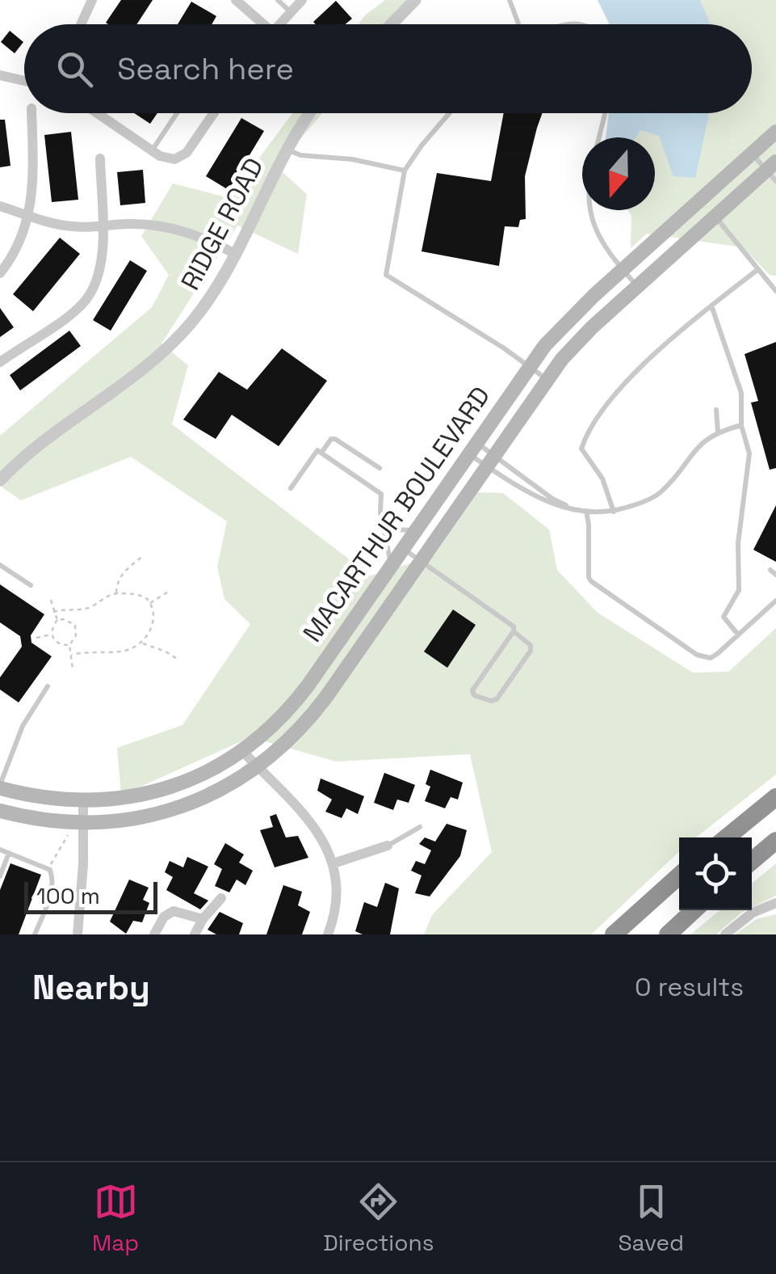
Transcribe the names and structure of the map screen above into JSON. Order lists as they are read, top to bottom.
{
  "streets": {
    "main road": ["MACARTHUR BOULEVARD"],
    "street": ["RIDGE ROAD"]
  },
  "scale_bar": "100 m",
  "north": "bottom",
  "page": {
    "search": "Search here",
    "scale": "100 m",
    "heading": ["Nearby", "0 results"],
    "nav": ["Map", "Directions", "Saved"]
  }
}
